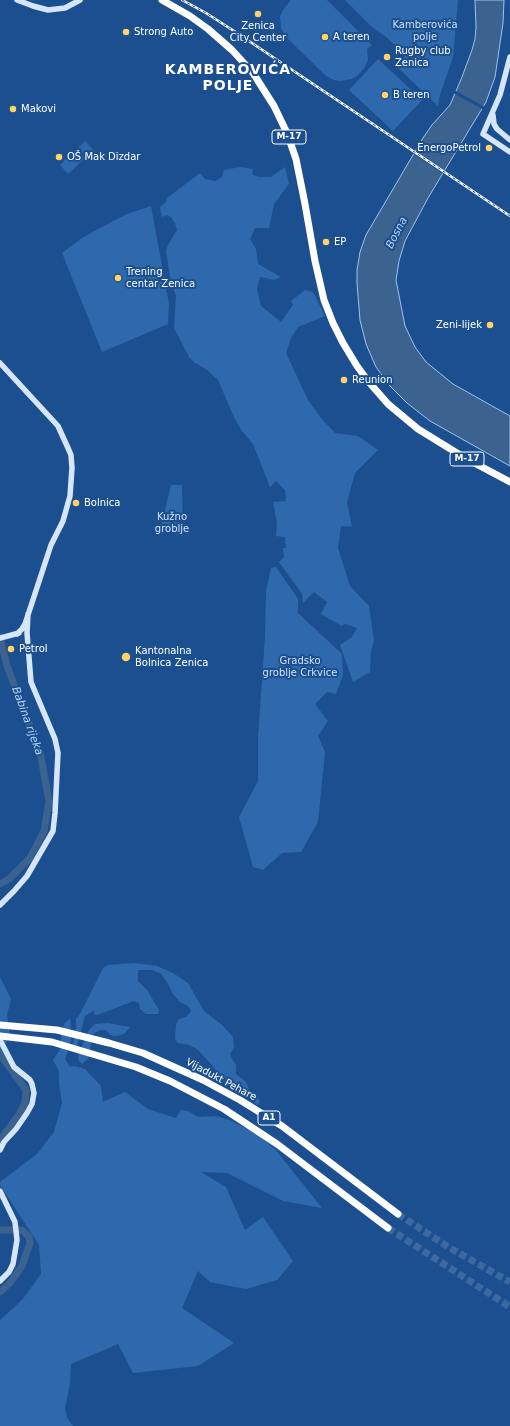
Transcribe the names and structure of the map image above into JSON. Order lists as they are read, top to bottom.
{
  "streets": {
    "highway": ["M-17", "Vijadukt Pehare", "A1"]
  },
  "districts": ["KAMBEROVIĆA POLJE"],
  "water": ["Bosna", "Babina rijeka"],
  "parks": ["Kamberovića polje", "Kužno groblje", "Gradsko groblje Crkvice"],
  "places": [
    "Zenica City Center",
    "Strong Auto",
    "A teren",
    "Rugby club Zenica",
    "B teren",
    "Makovi",
    "EnergoPetrol",
    "OŠ Mak Dizdar",
    "EP",
    "Trening centar Zenica",
    "Zeni-lijek",
    "Reunion",
    "Bolnica",
    "Petrol",
    "Kantonalna Bolnica Zenica"
  ]
}
